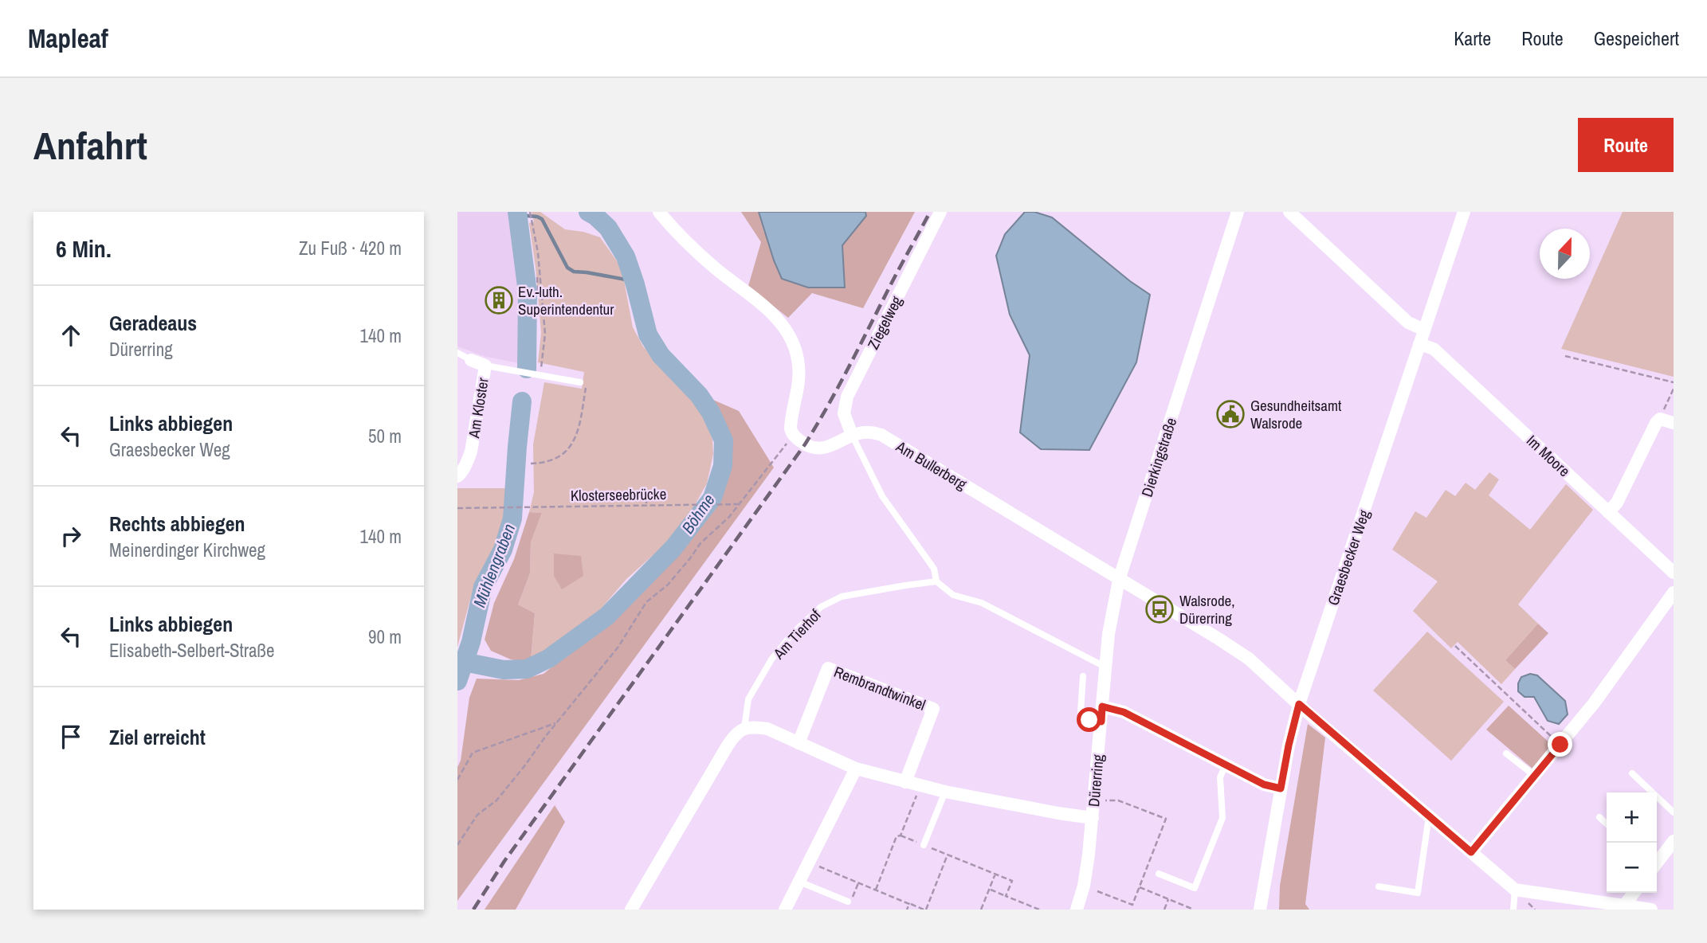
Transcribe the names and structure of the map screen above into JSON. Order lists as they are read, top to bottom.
{
  "streets": {
    "street": [
      "Ziegelweg",
      "Am Kloster",
      "Im Moore",
      "Dierkingstraße",
      "Am Bullerberg",
      "Graesbecker Weg",
      "Rembrandtwinkel",
      "Dürerring"
    ],
    "lane": ["Am Tierhof"],
    "path": ["Klosterseebrücke"]
  },
  "crossings": [
    ["Ziegelweg", "Am Bullerberg"],
    ["Im Moore", "Graesbecker Weg"],
    ["Dierkingstraße", "Am Bullerberg"],
    ["Dierkingstraße", "Dürerring"],
    ["Am Bullerberg", "Graesbecker Weg"],
    ["Am Tierhof", "Dürerring"],
    ["Rembrandtwinkel", "Dürerring"]
  ],
  "water": ["Böhme", "Mühlengraben"],
  "places": {
    "building": ["Ev.-luth. Superintendentur"],
    "public building": ["Gesundheitsamt Walsrode"],
    "bus stop": ["Walsrode, Dürerring"]
  },
  "north": "top",
  "page": {
    "header": "Mapleaf",
    "nav": ["Karte", "Route", "Gespeichert"],
    "buttons": "Route",
    "title": "Anfahrt",
    "heading": ["6 Min.", "Zu Fuß · 420 m"],
    "list": [
      ["Geradeaus", "Dürerring", "140 m"],
      ["Links abbiegen", "Graesbecker Weg", "50 m"],
      ["Rechts abbiegen", "Meinerdinger Kirchweg", "140 m"],
      ["Links abbiegen", "Elisabeth-Selbert-Straße", "90 m"],
      "Ziel erreicht"
    ],
    "map_buttons": ["+", "−"]
  }
}
